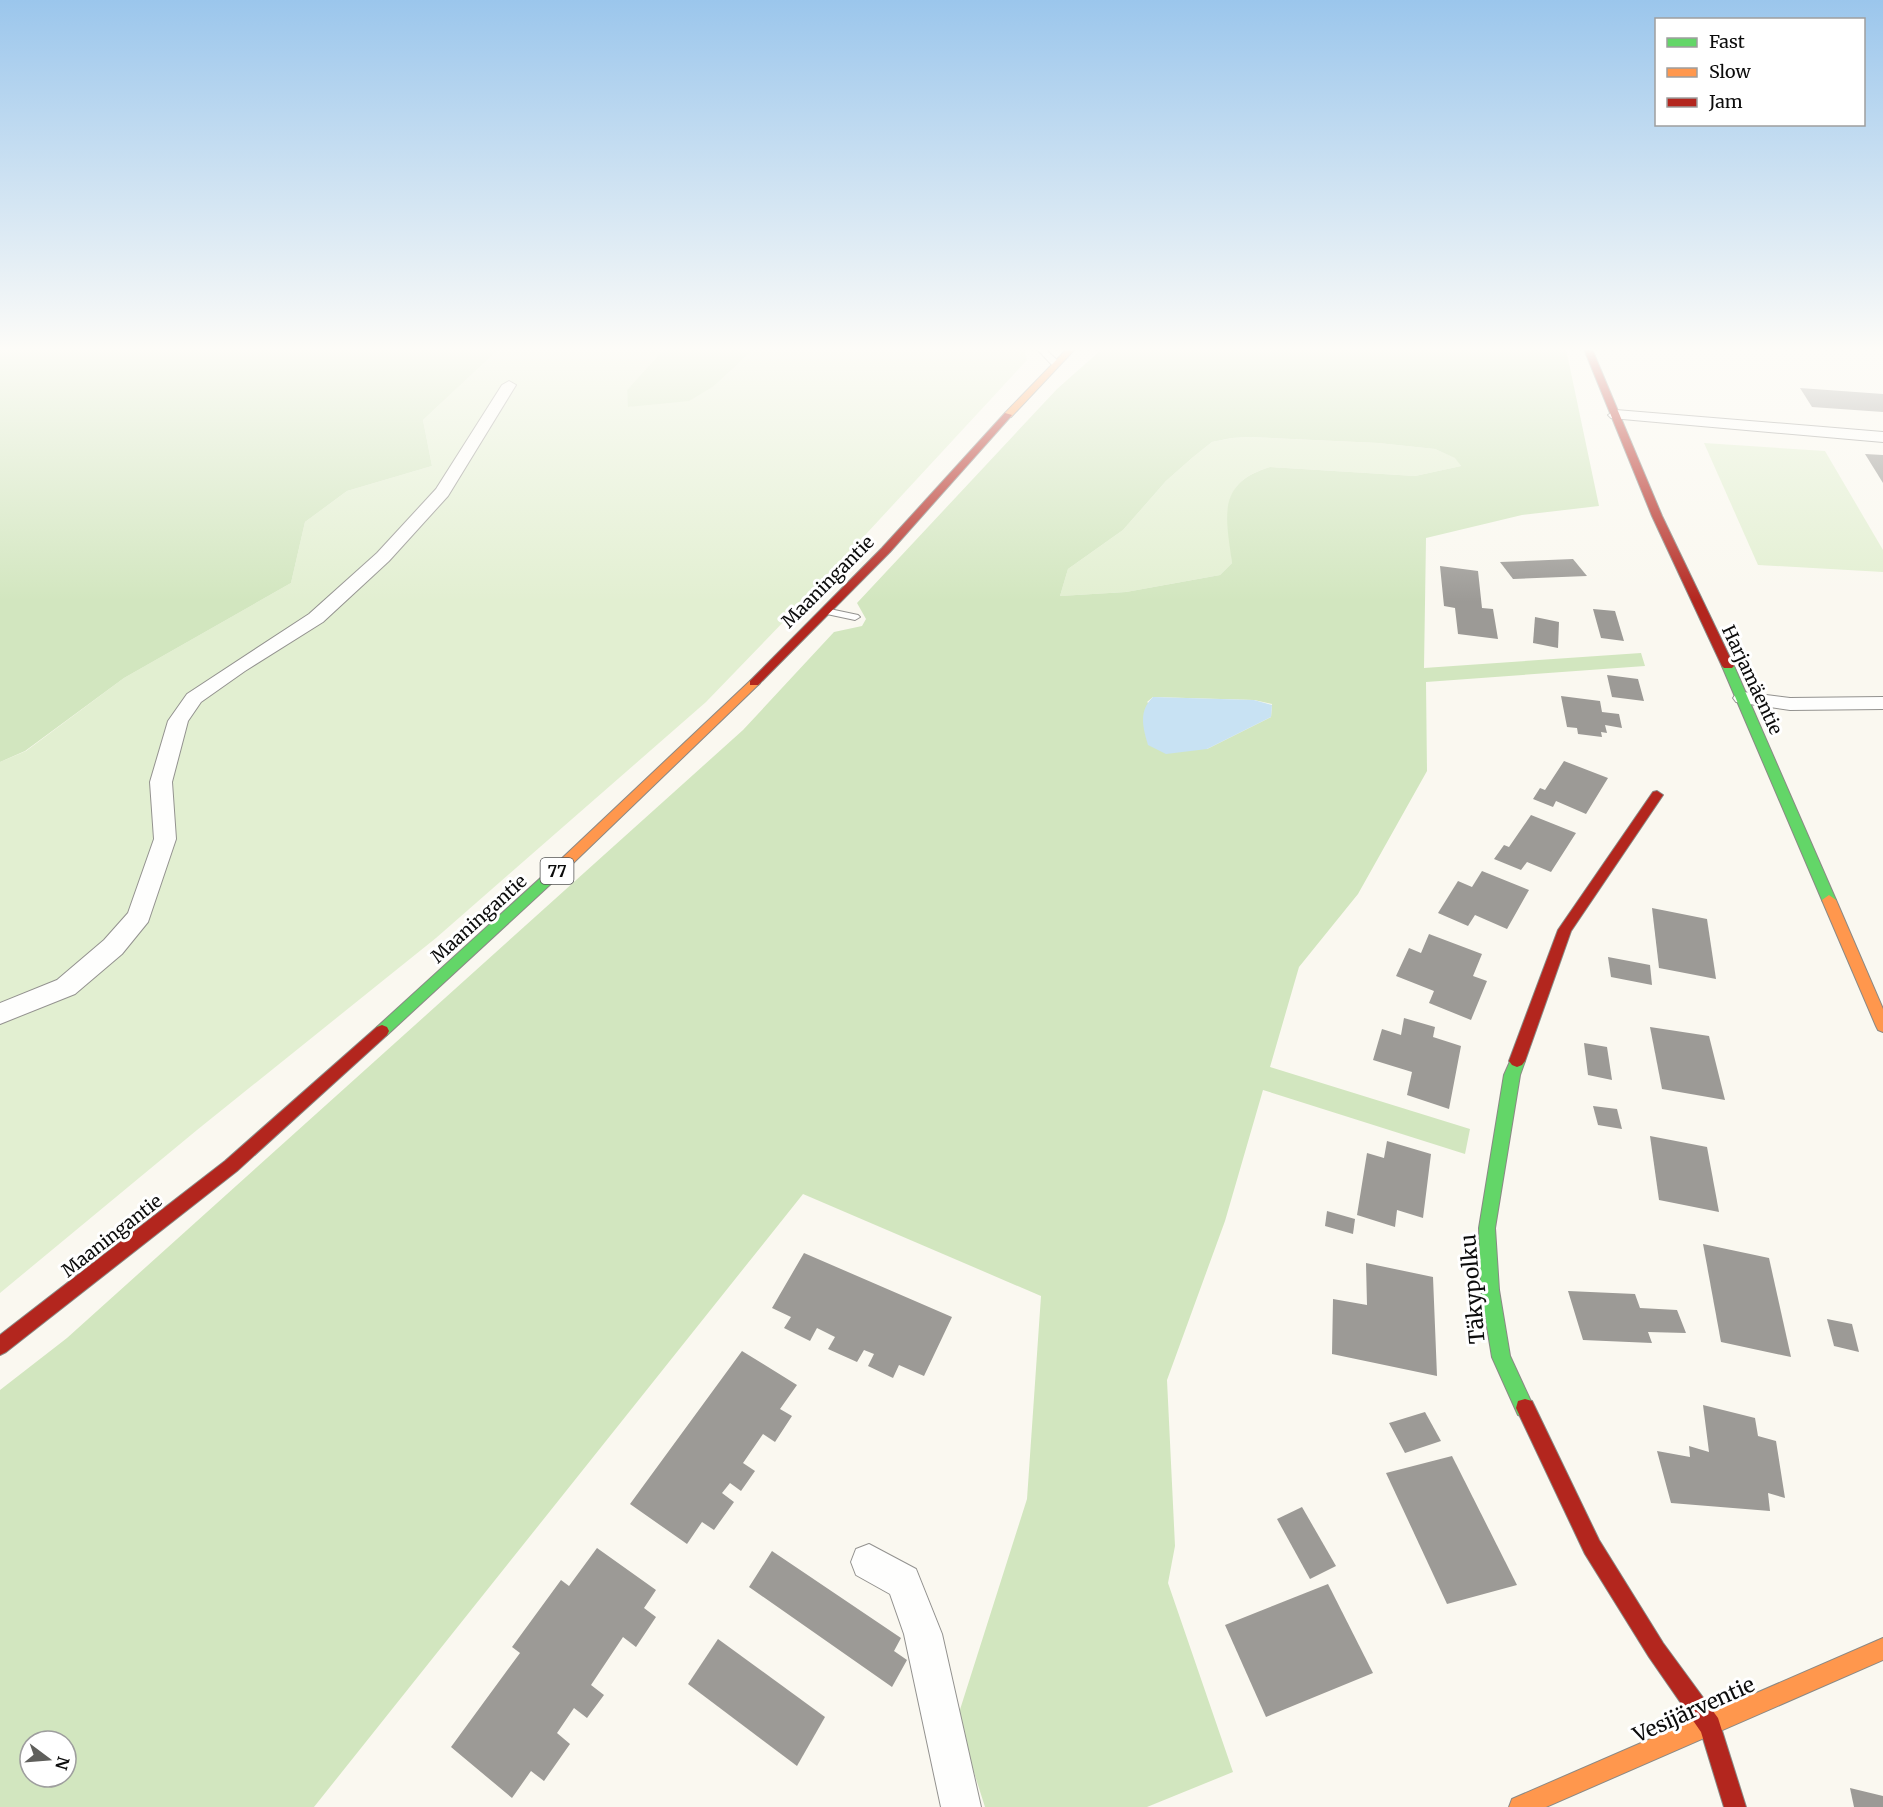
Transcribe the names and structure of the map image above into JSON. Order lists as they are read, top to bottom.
{
  "streets": {
    "street": [
      "Maaningantie",
      "Harjamäentie",
      "77",
      "Täkypolku",
      "Vesijärventie"
    ]
  },
  "crossings": [
    ["Täkypolku", "Vesijärventie"]
  ],
  "legend": ["Fast", "Slow", "Jam"],
  "north": "right"
}
